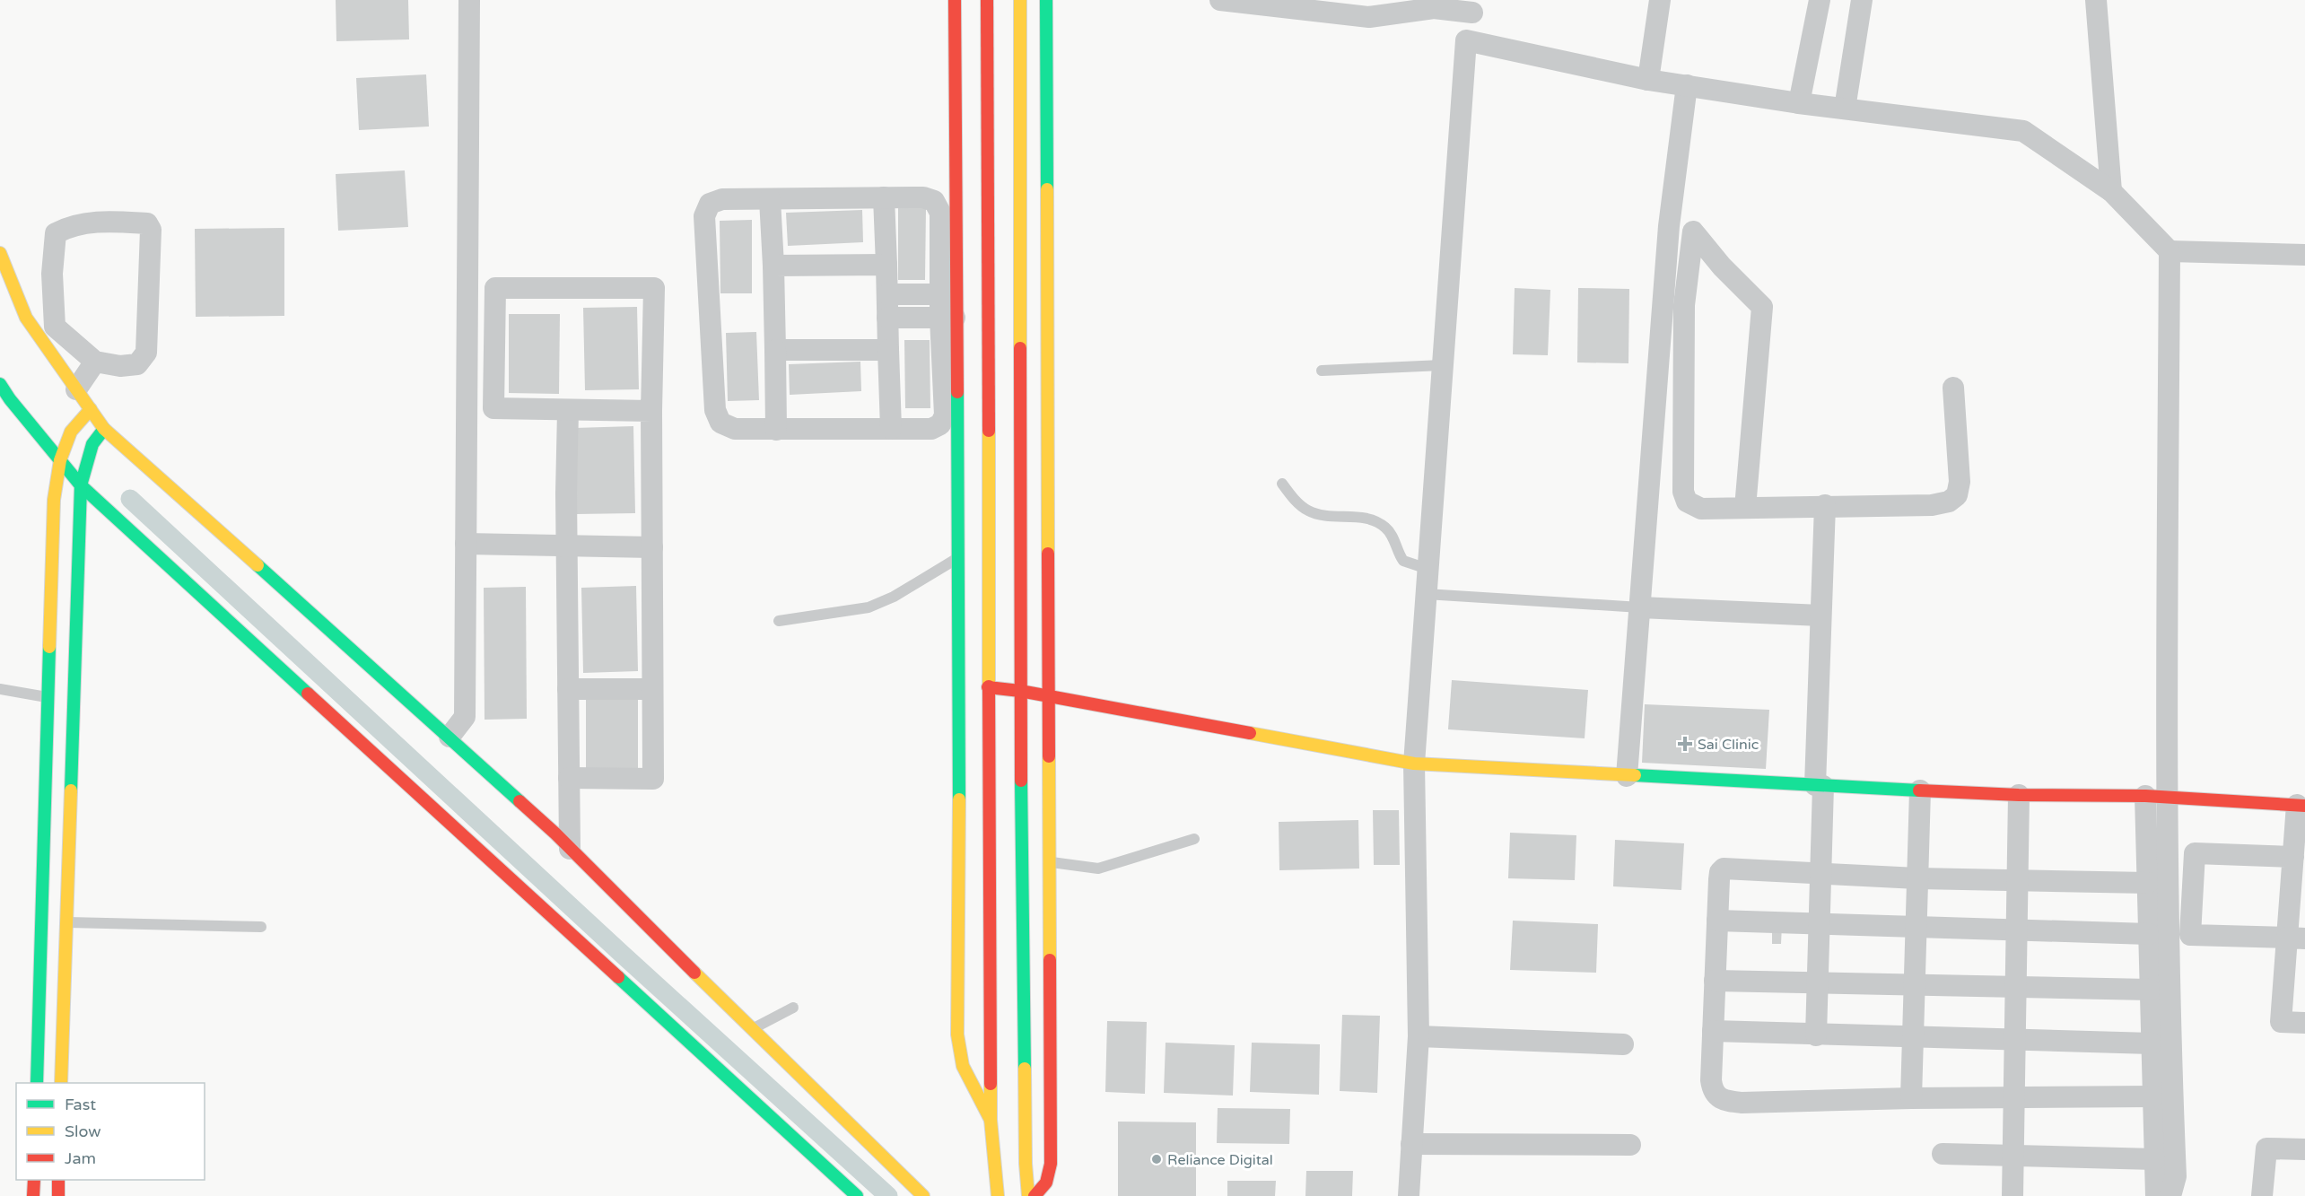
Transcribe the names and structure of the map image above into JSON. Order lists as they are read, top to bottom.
{
  "places": {
    "health": ["Sai Clinic"],
    "other": ["Reliance Digital"]
  },
  "legend": ["Fast", "Slow", "Jam"]
}
